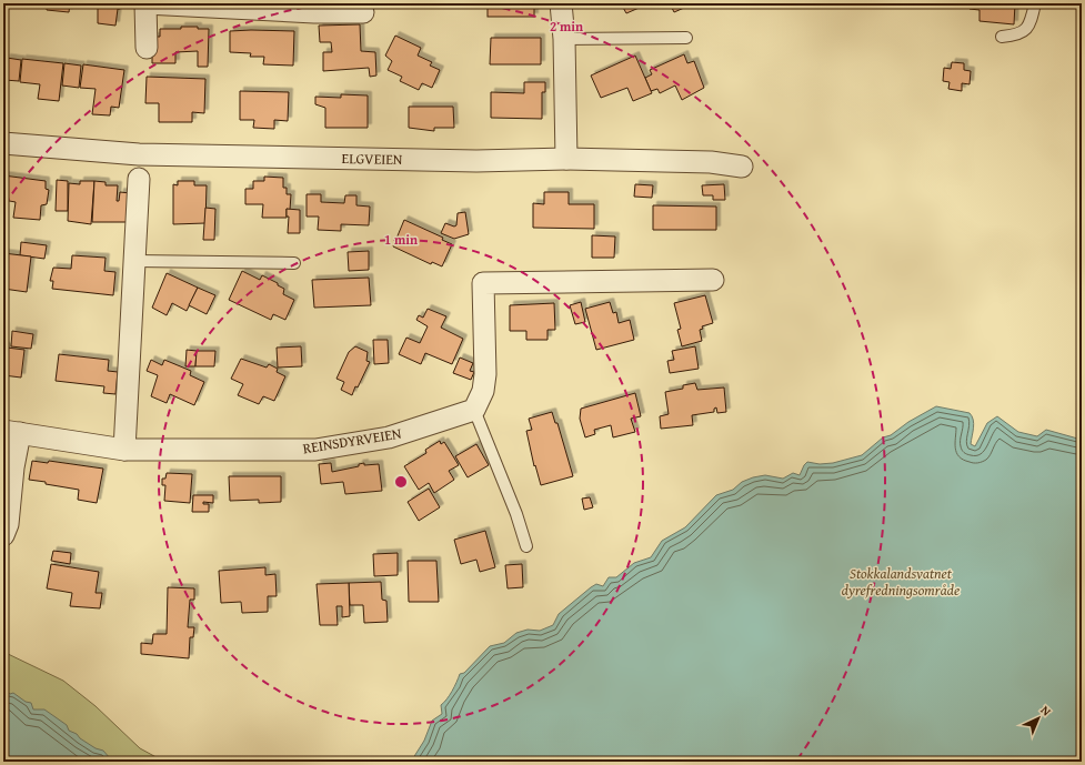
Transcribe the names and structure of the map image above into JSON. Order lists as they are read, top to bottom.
{
  "streets": {
    "street": ["ELGVEIEN", "REINSDYRVEIEN"]
  },
  "parks": ["Stokkalandsvatnet dyrefredningsområde"],
  "north": "top right",
  "rings": ["2 min", "1 min"]
}
